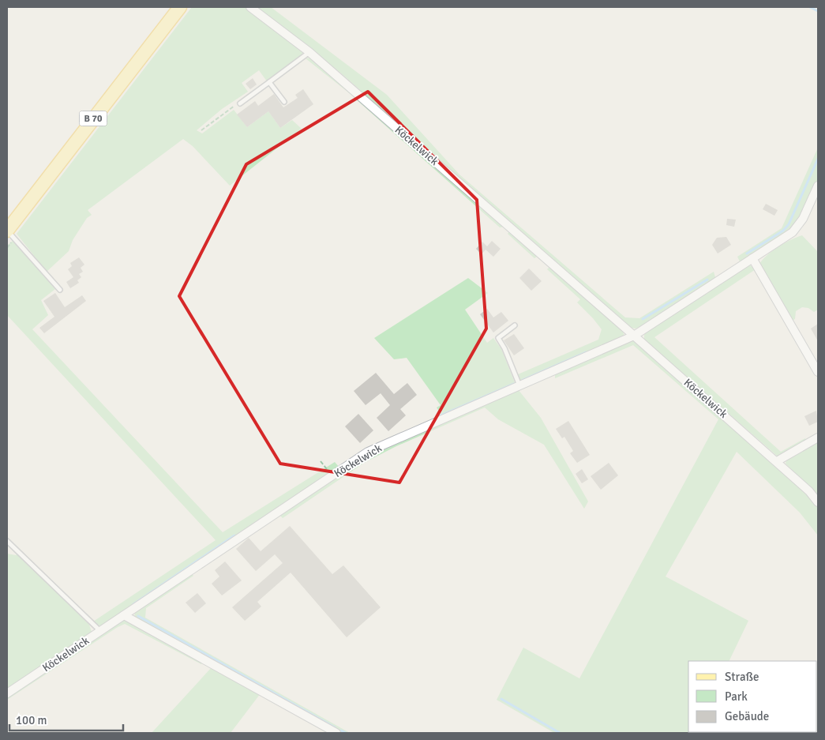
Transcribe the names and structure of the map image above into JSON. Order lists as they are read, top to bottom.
{
  "streets": {
    "main road": ["B 70"],
    "street": ["Köckelwick"]
  },
  "legend": ["Straße", "Park", "Gebäude"],
  "scale_bar": "100 m"
}
